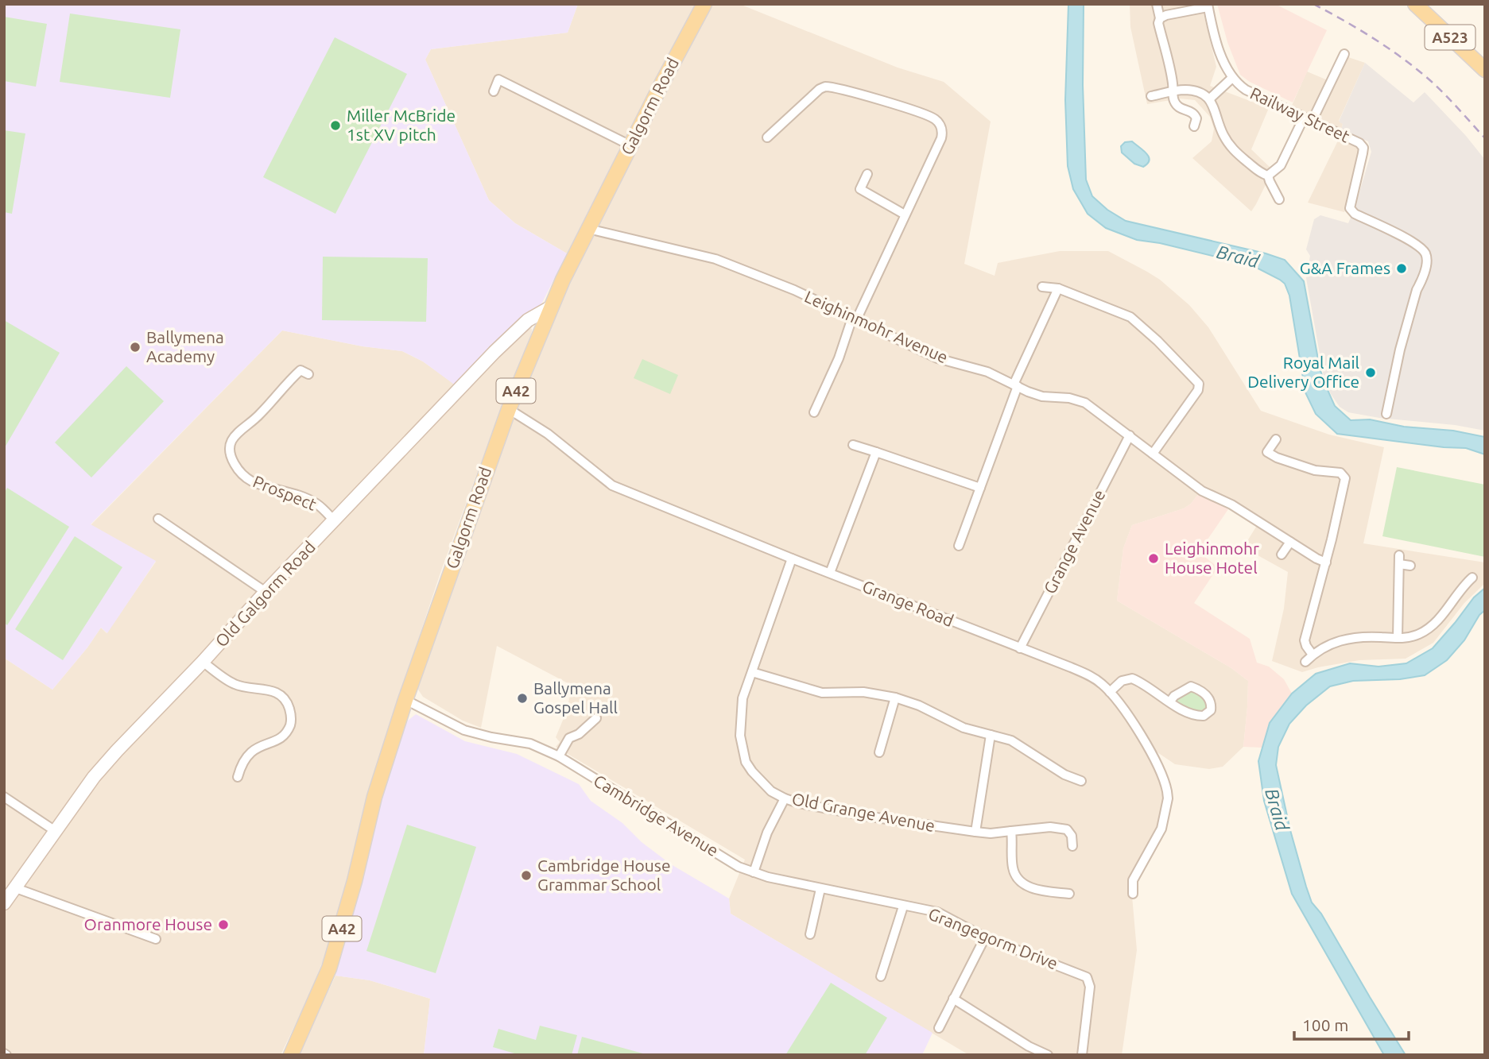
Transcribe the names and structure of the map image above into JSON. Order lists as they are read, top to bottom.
{
  "streets": {
    "main road": ["A523", "Galgorm Road", "A42"],
    "street": [
      "Railway Street",
      "Leighinmohr Avenue",
      "Prospect",
      "Grange Avenue",
      "Old Galgorm Road",
      "Grange Road",
      "Old Grange Avenue",
      "Cambridge Avenue",
      "Grangegorm Drive"
    ]
  },
  "crossings": [
    ["Galgorm Road", "Leighinmohr Avenue"],
    ["Galgorm Road", "Old Galgorm Road"],
    ["Galgorm Road", "Grange Road"],
    ["Galgorm Road", "Cambridge Avenue"],
    ["Leighinmohr Avenue", "Grange Avenue"],
    ["Prospect", "Old Galgorm Road"],
    ["Grange Avenue", "Grange Road"],
    ["Grange Road", "Old Grange Avenue"],
    ["Cambridge Avenue", "Grangegorm Drive"]
  ],
  "water": ["Braid"],
  "places": [
    "Miller McBride 1st XV pitch",
    "G&A Frames",
    "Ballymena Academy",
    "Royal Mail Delivery Office",
    "Leighinmohr House Hotel",
    "Ballymena Gospel Hall",
    "Cambridge House Grammar School",
    "Oranmore House"
  ],
  "scale_bar": "100 m"
}
